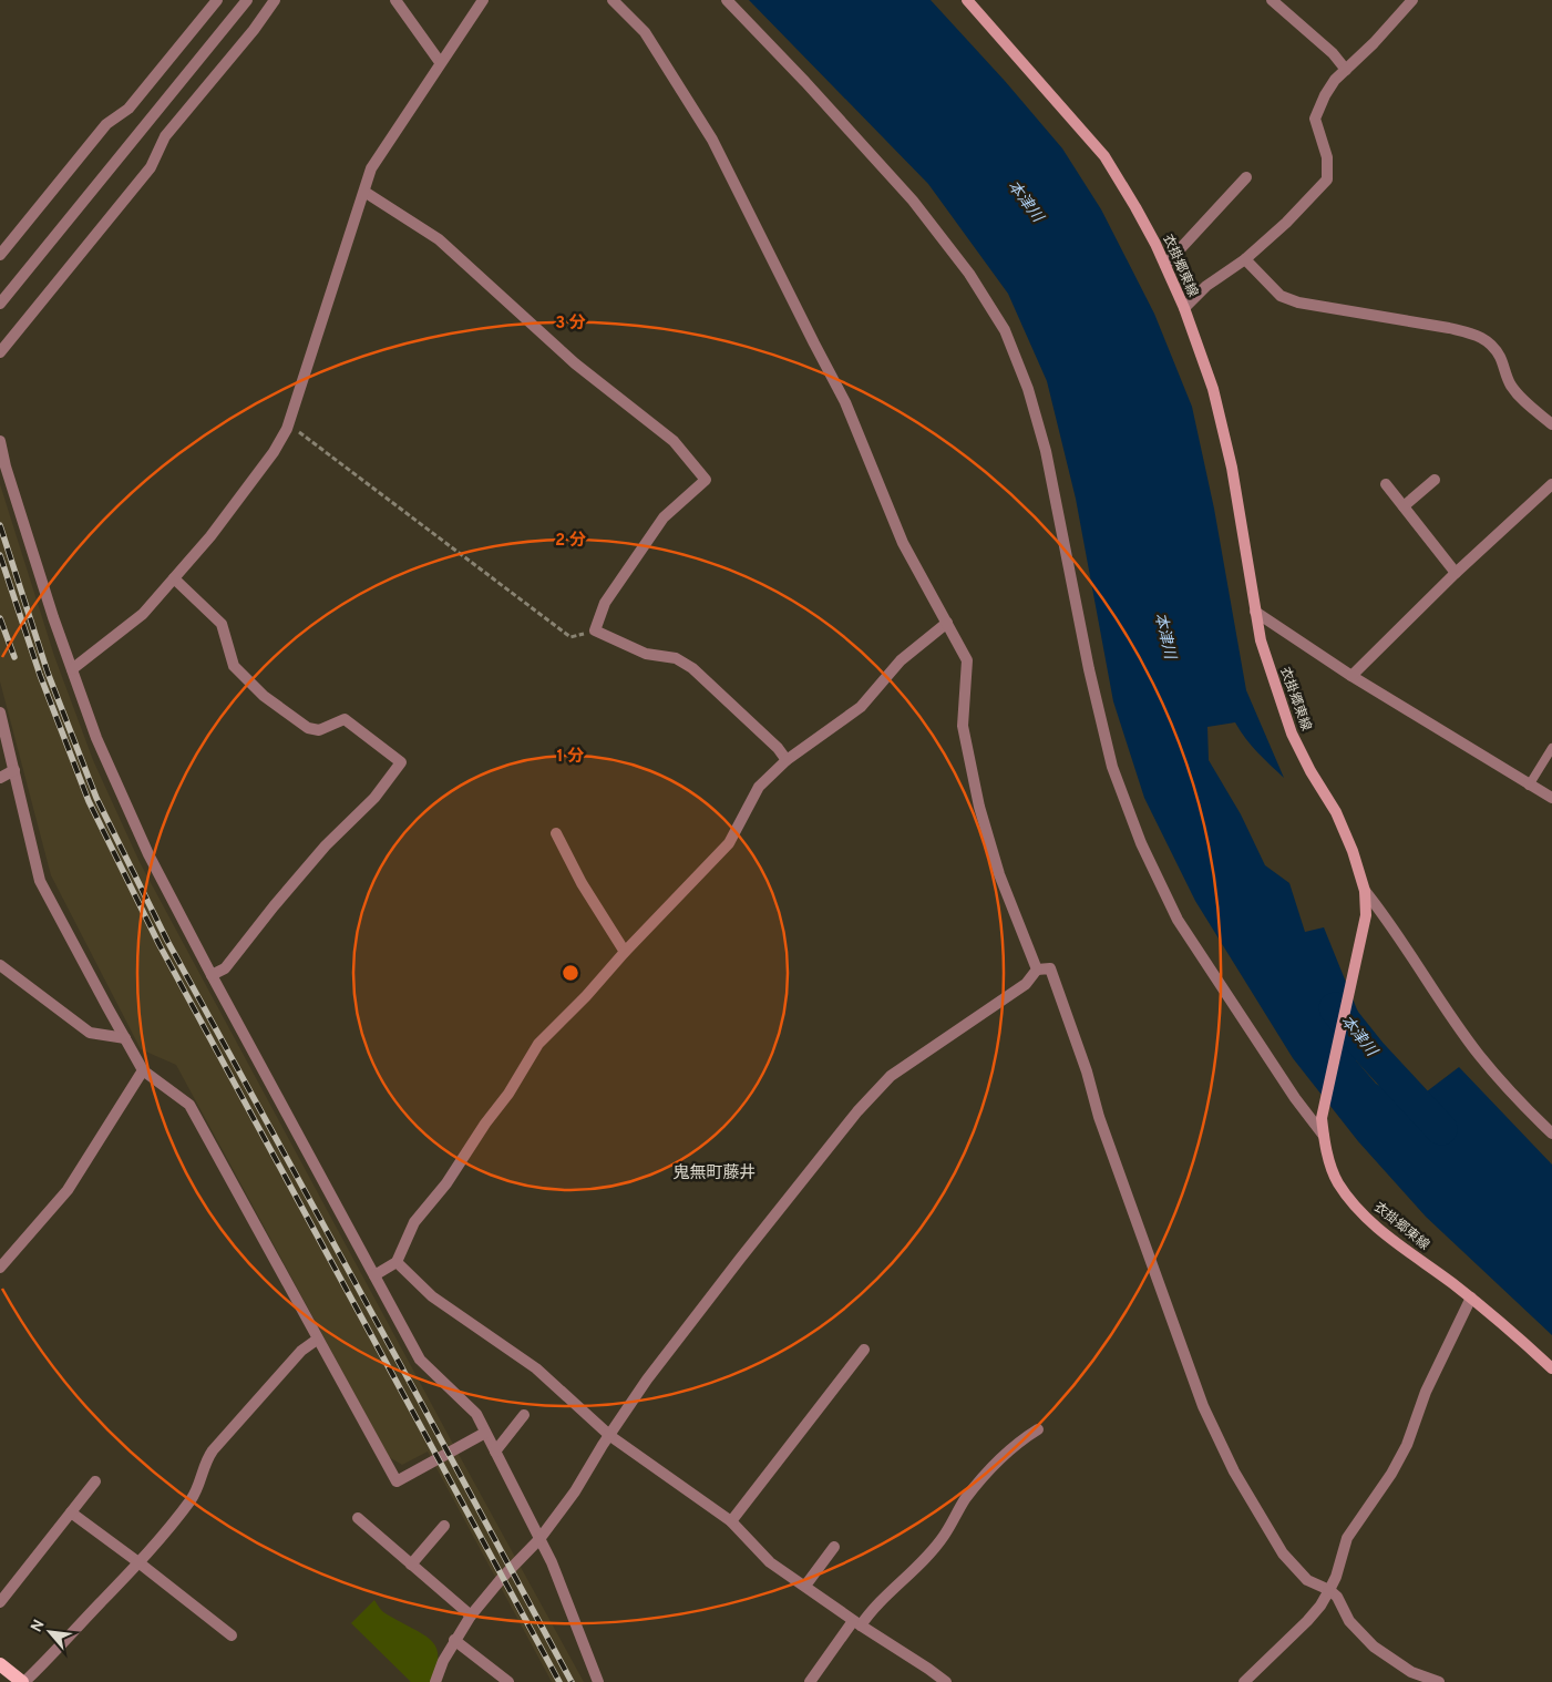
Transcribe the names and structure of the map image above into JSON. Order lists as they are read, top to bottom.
{
  "streets": {
    "main road": ["衣掛郷東線"]
  },
  "districts": ["鬼無町藤井"],
  "water": ["本津川"],
  "north": "top left",
  "rings": ["3 分", "2 分", "1 分"]
}
